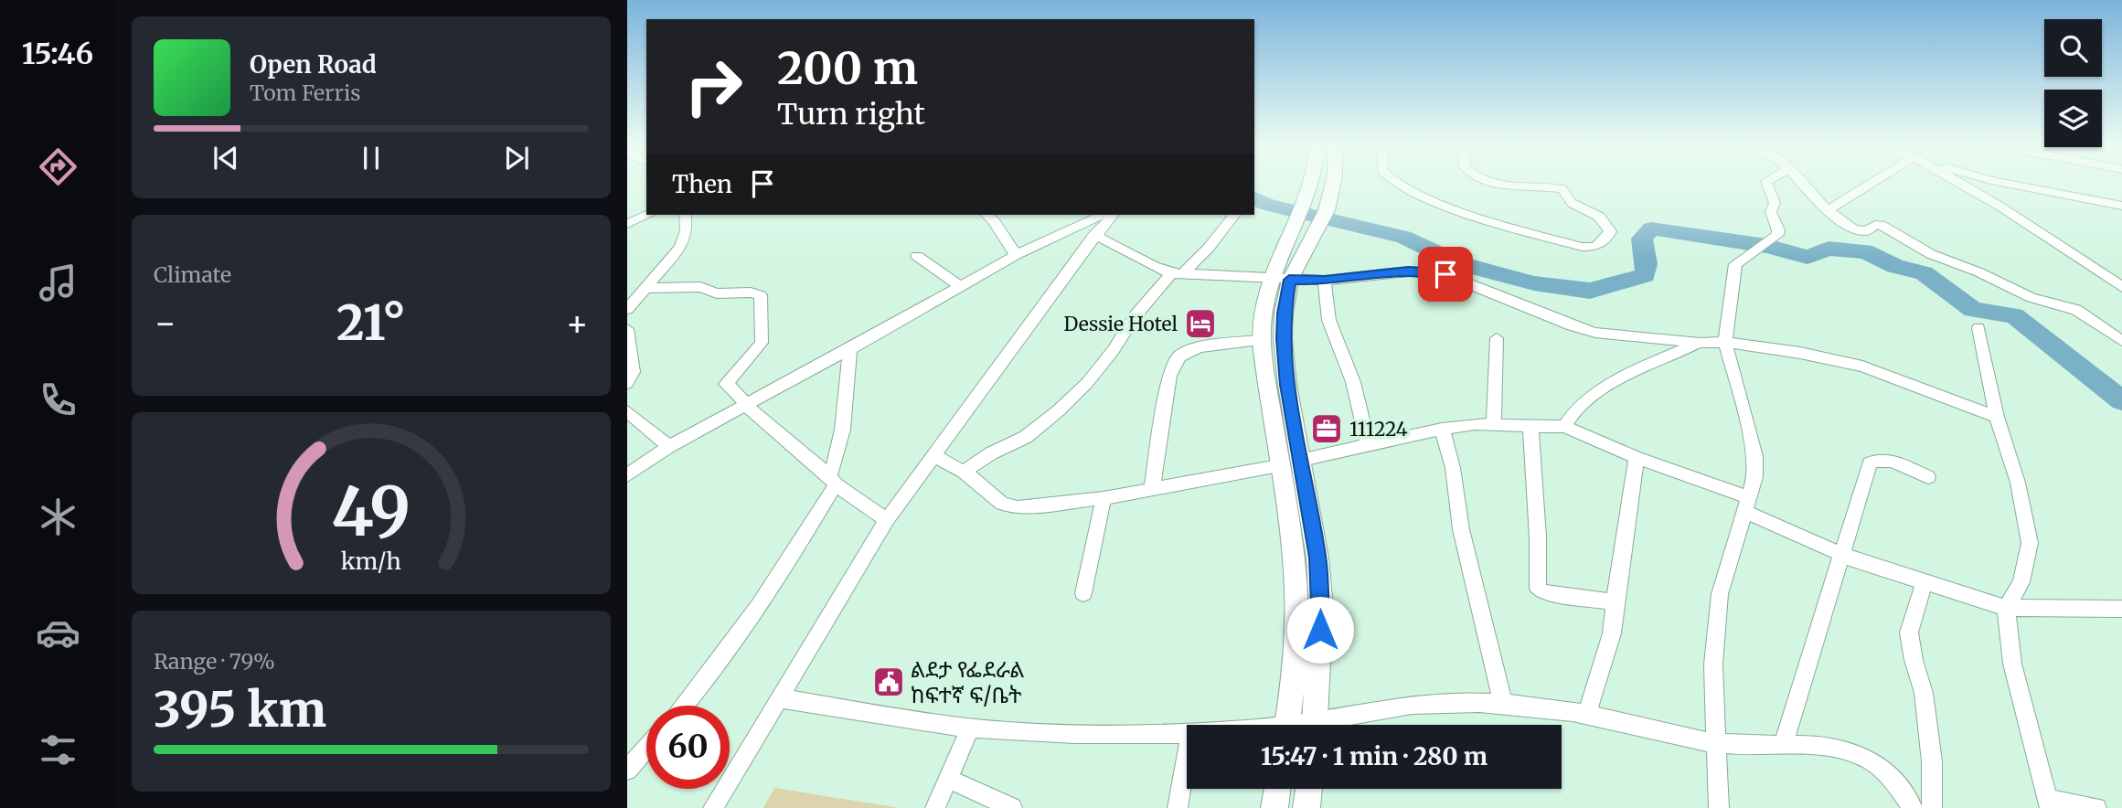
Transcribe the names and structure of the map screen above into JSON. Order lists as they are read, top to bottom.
{
  "places": {
    "hotel": ["Dessie Hotel"],
    "office": ["111224"],
    "public building": ["ልደታ የፌደራል ከፍተኛ ፍ/ቤት"]
  },
  "page": {
    "tabs": "15:46",
    "turn": ["200 m", "Turn right"],
    "song": ["Open Road", "Tom Ferris"],
    "then": "Then",
    "tile": [
      "Climate",
      ["Range · 79%", "395 km"]
    ],
    "heat": ["−", "21°", "+"],
    "limit": "60",
    "trip": "15:47 · 1 min · 280 m",
    "gauge": ["49", "km/h"]
  }
}
